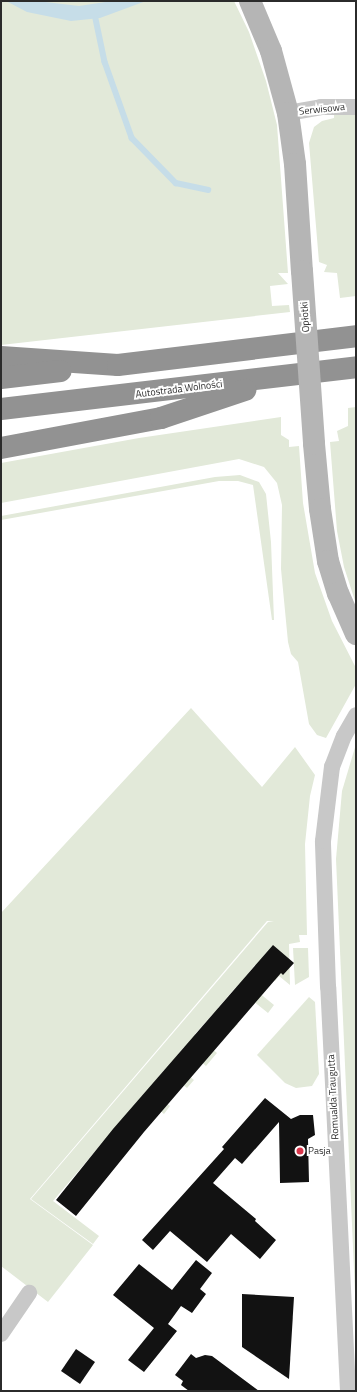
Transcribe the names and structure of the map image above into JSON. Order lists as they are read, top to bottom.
{
  "streets": {
    "highway": ["Autostrada Wolności"],
    "street": ["Serwisowa", "Opłotki", "Romualda Traugutta"]
  },
  "crossings": [
    ["Serwisowa", "Opłotki"]
  ],
  "places": ["Pasja"]
}
